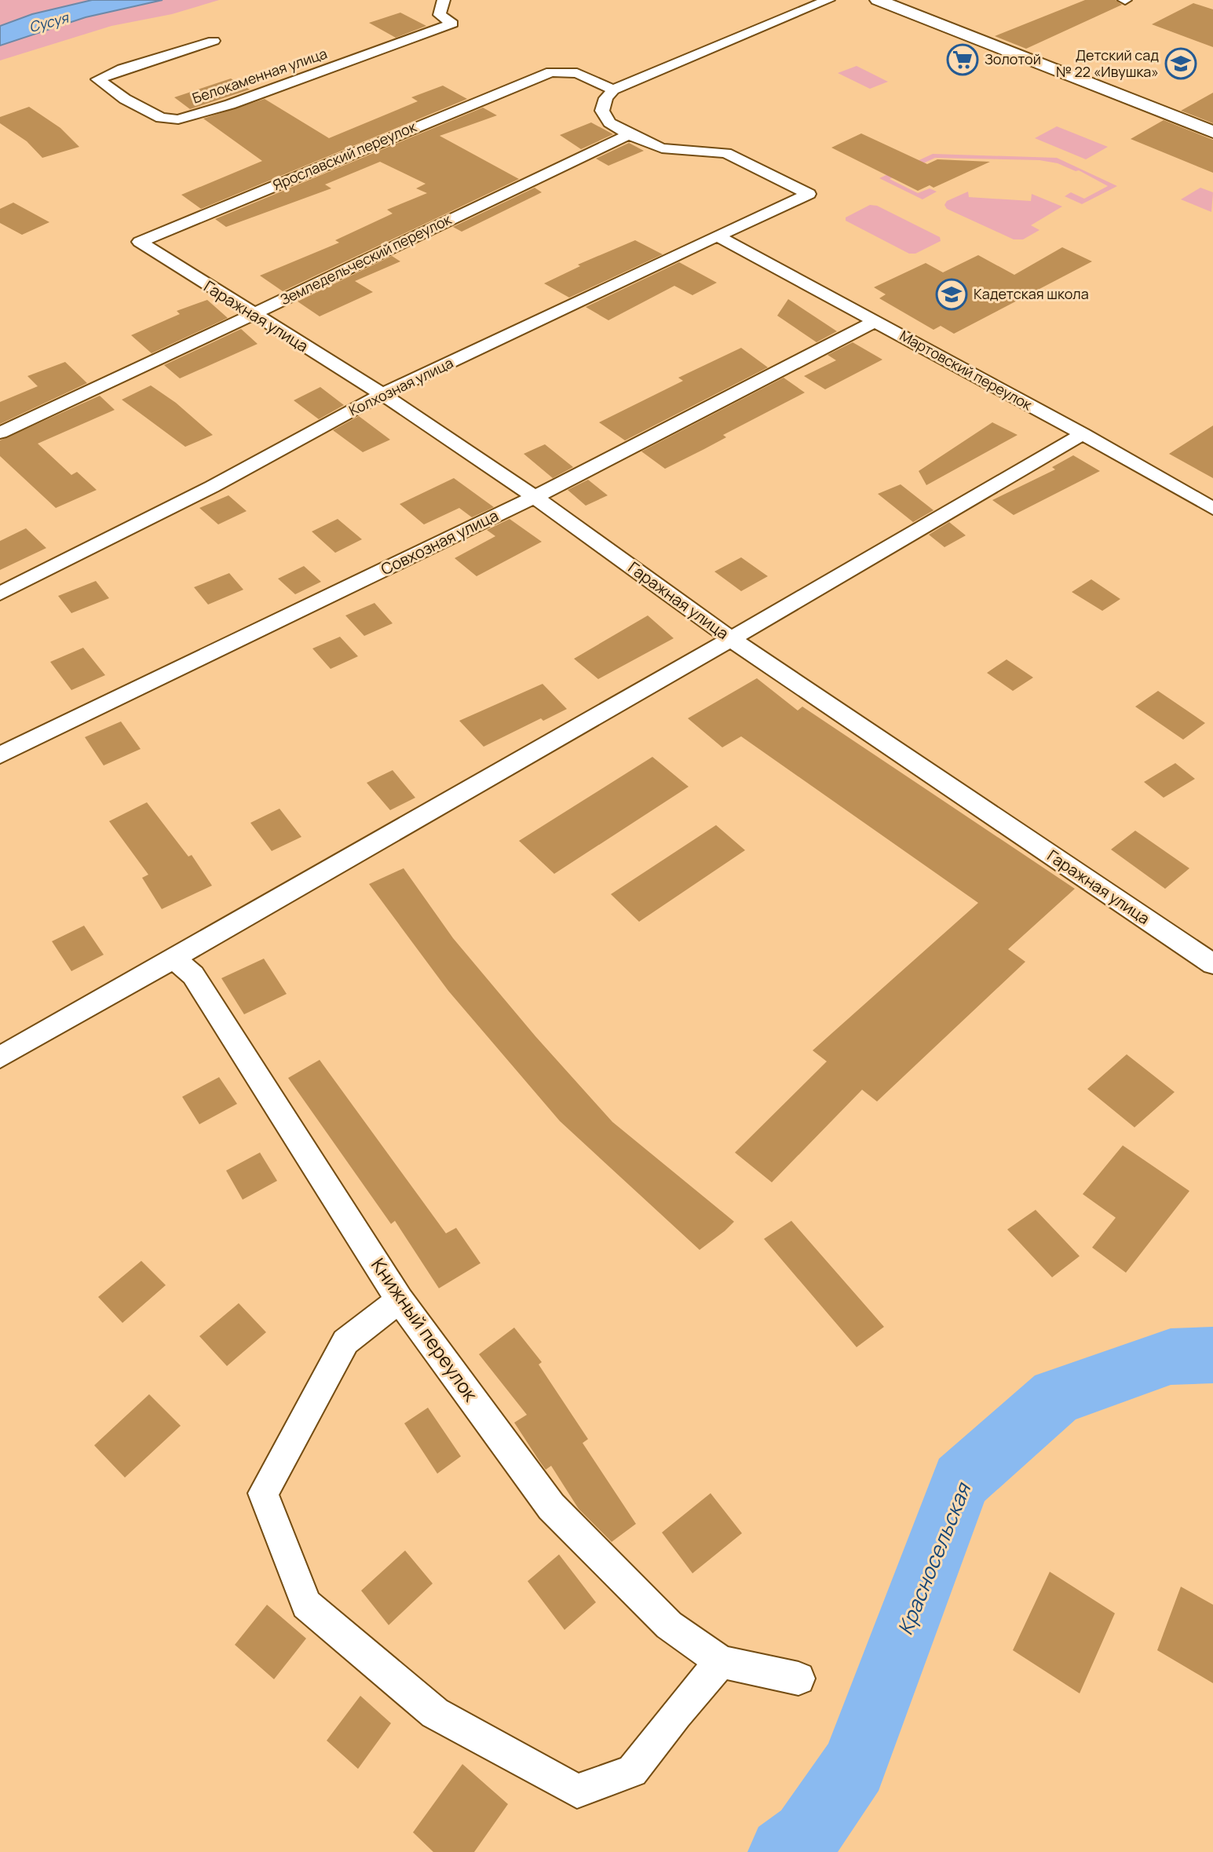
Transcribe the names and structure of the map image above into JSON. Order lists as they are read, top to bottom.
{
  "streets": {
    "street": [
      "Белокаменная улица",
      "Ярославский переулок",
      "Земледельческий переулок",
      "Гаражная улица",
      "Мартовский переулок",
      "Колхозная улица",
      "Совхозная улица",
      "Книжный переулок"
    ]
  },
  "crossings": [
    ["Ярославский переулок", "Гаражная улица"],
    ["Земледельческий переулок", "Гаражная улица"],
    ["Земледельческий переулок", "Колхозная улица"],
    ["Гаражная улица", "Колхозная улица"],
    ["Гаражная улица", "Совхозная улица"],
    ["Мартовский переулок", "Колхозная улица"],
    ["Мартовский переулок", "Совхозная улица"]
  ],
  "water": ["Сусуя", "Красносельская"],
  "places": {
    "supermarket": ["Золотой"],
    "school or university": ["Детский сад № 22 «Ивушка»", "Кадетская школа"]
  }
}
